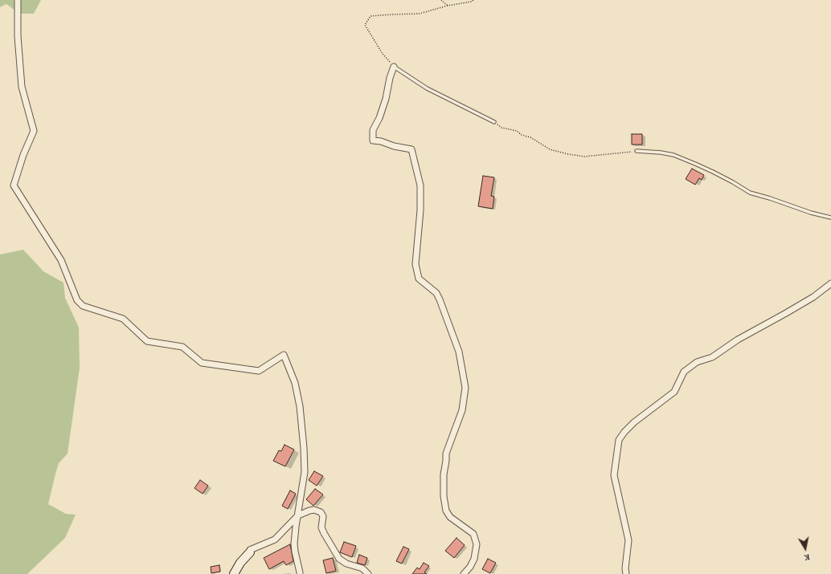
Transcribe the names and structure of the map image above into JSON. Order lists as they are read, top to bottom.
{
  "north": "bottom"
}
